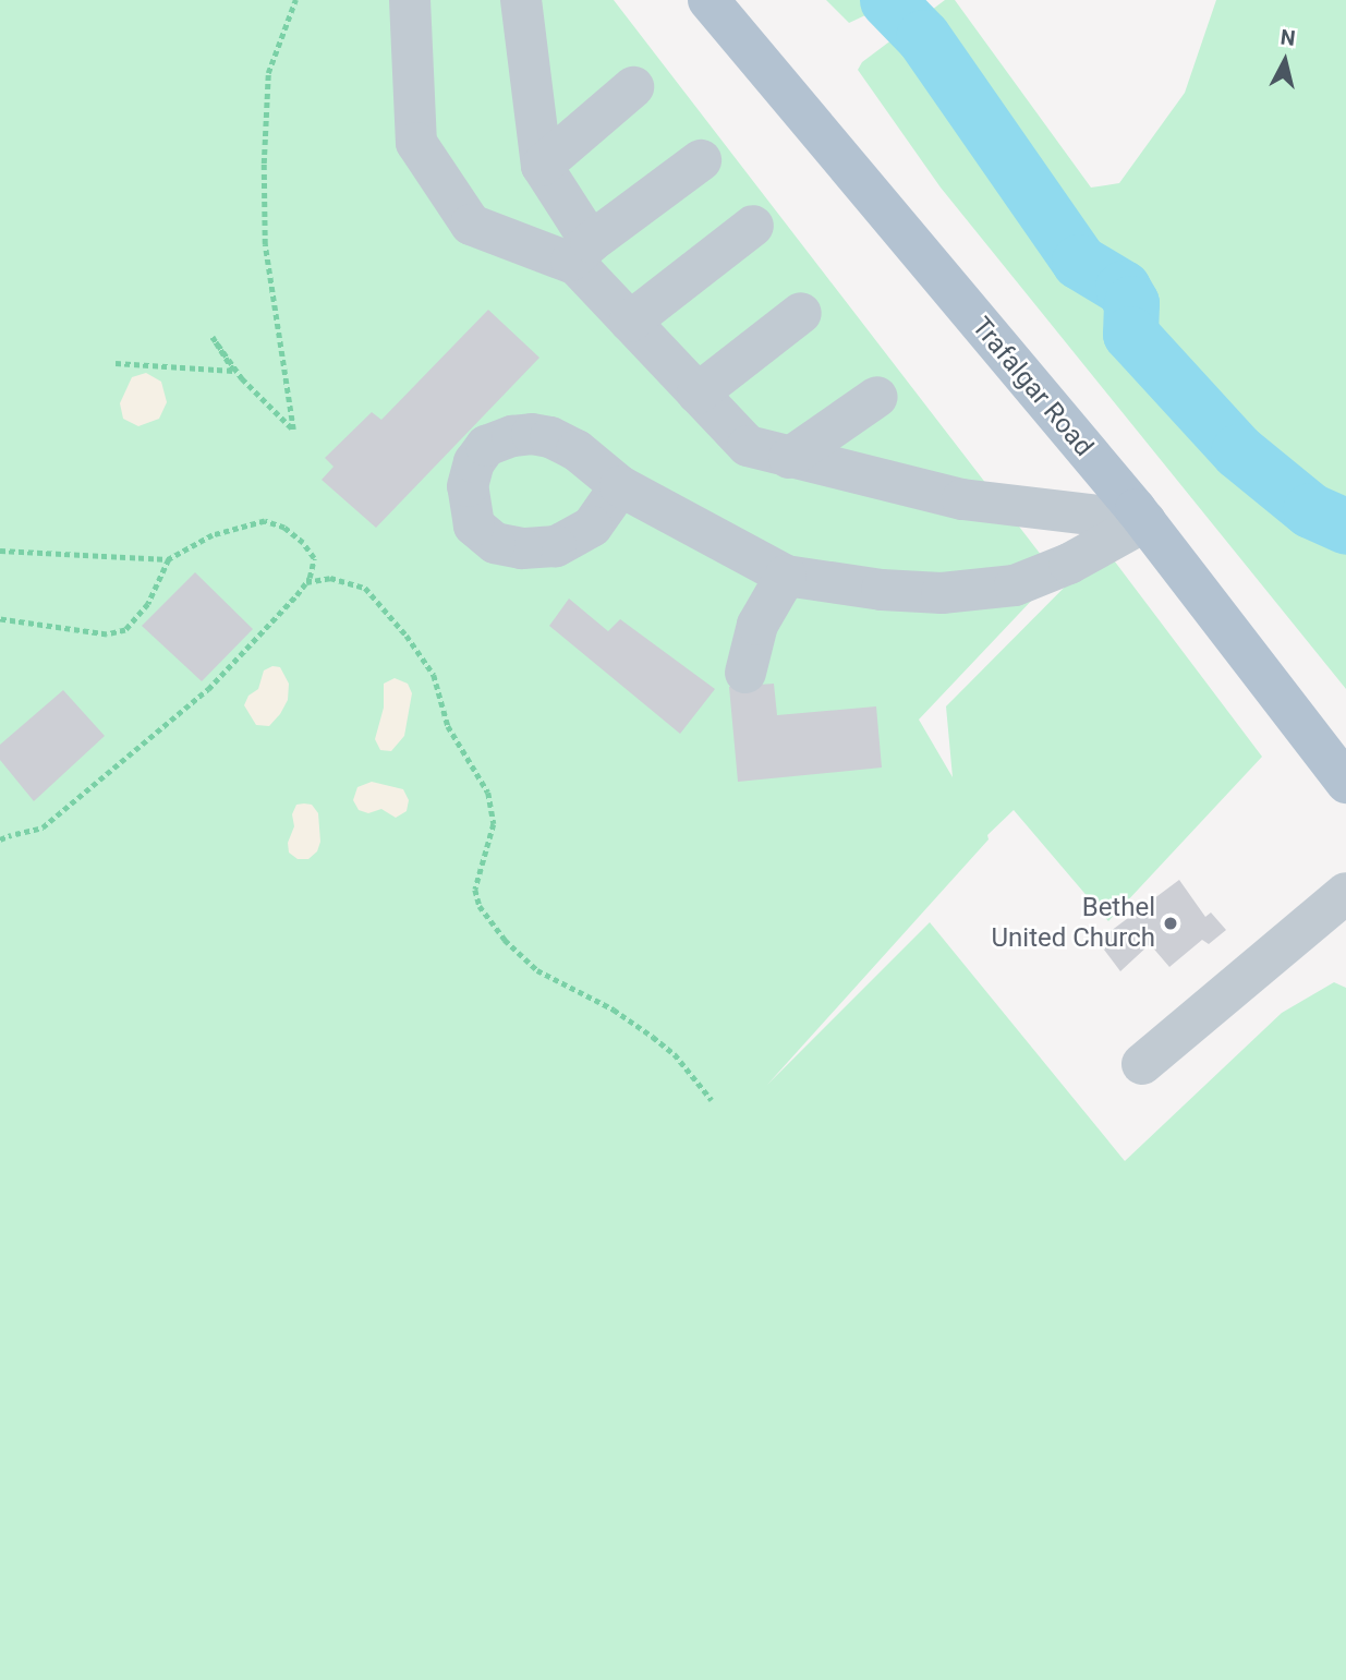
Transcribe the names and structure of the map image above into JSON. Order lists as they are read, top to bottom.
{
  "streets": {
    "main road": ["Trafalgar Road"]
  },
  "places": ["Bethel United Church"],
  "north": "top"
}
